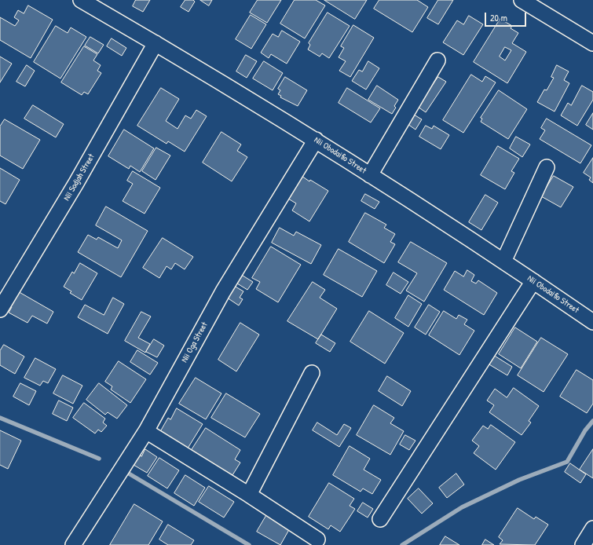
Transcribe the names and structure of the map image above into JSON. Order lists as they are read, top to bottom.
{
  "streets": {
    "street": ["Nii Obodaifio Street", "Nii Sodjah Street", "Nii Oga Street"]
  },
  "crossings": [
    ["Nii Obodaifio Street", "Nii Sodjah Street"],
    ["Nii Obodaifio Street", "Nii Oga Street"]
  ],
  "scale_bar": "20 m"
}
